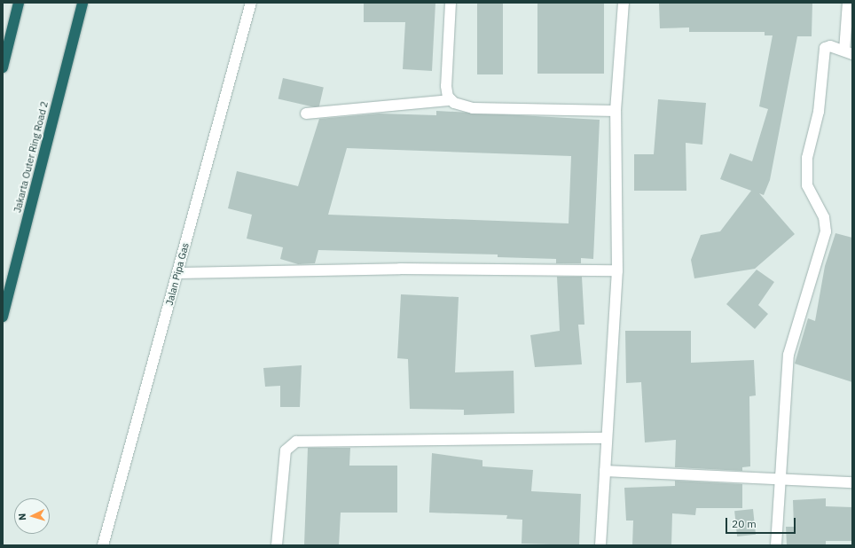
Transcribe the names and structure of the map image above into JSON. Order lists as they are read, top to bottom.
{
  "streets": {
    "highway": ["Jakarta Outer Ring Road 2"],
    "street": ["Jalan Pipa Gas"]
  },
  "scale_bar": "20 m",
  "north": "left"
}
